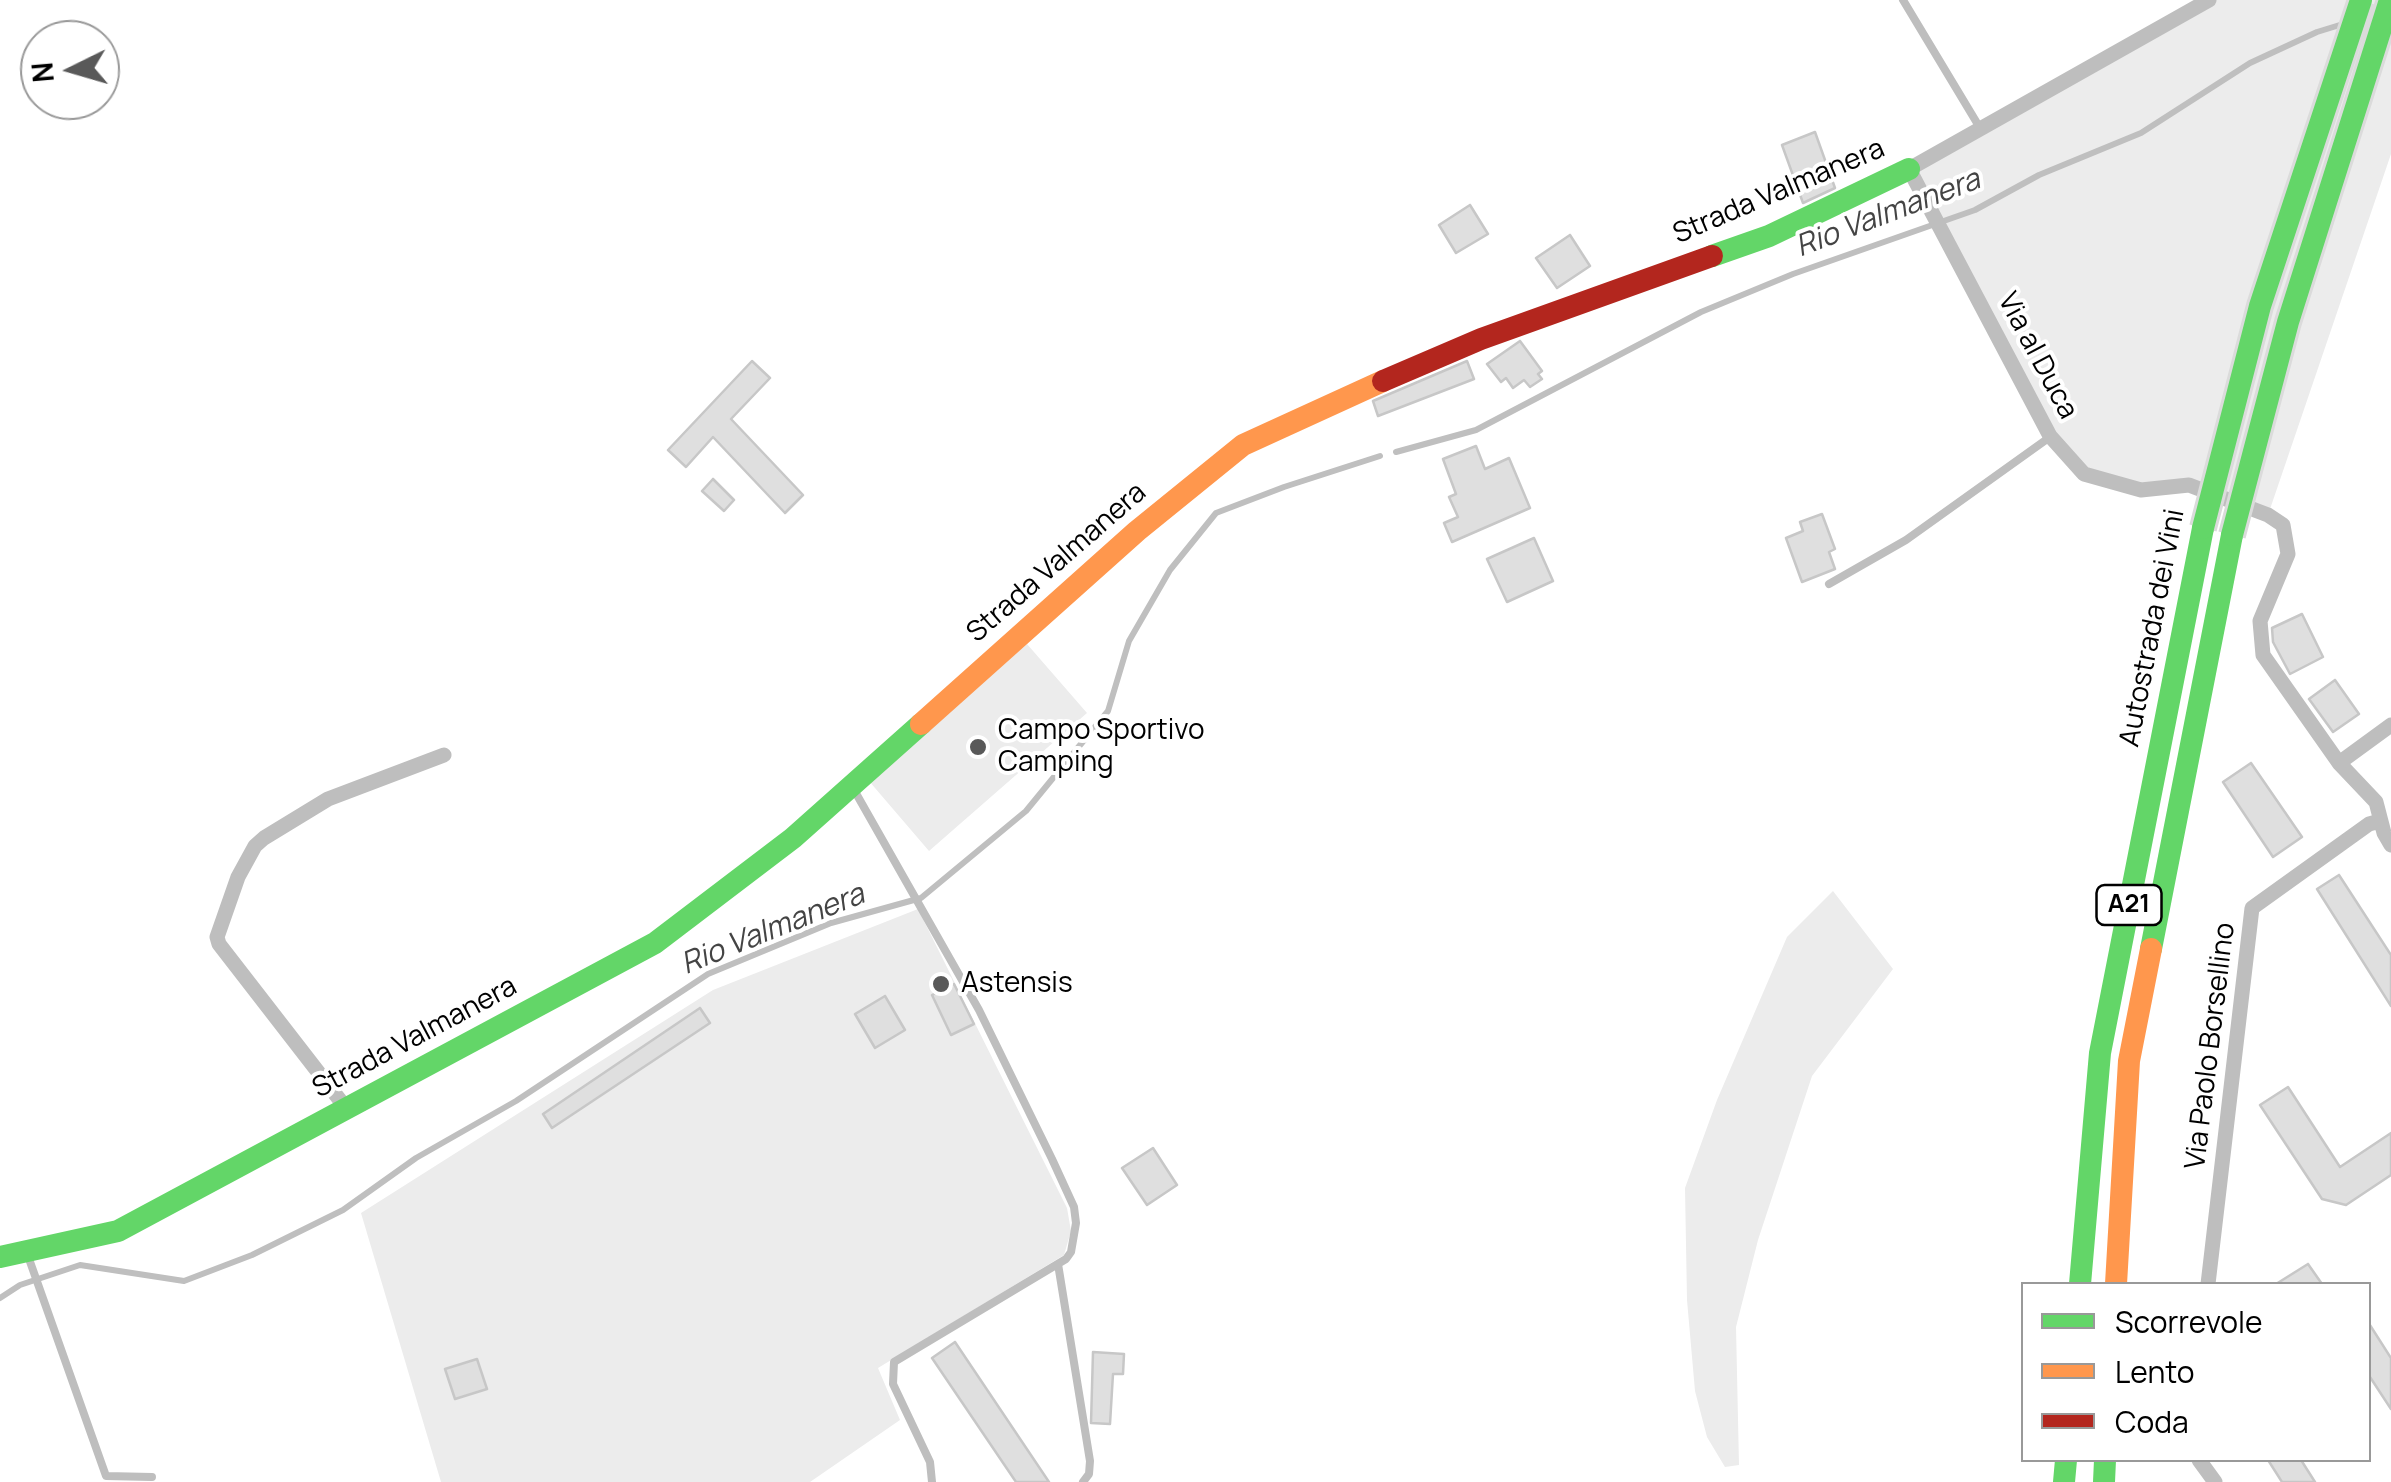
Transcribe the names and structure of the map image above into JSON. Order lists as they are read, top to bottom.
{
  "streets": {
    "main road": ["Strada Valmanera", "Autostrada dei Vini", "A21"],
    "street": ["Via al Duca", "Via Paolo Borsellino"]
  },
  "crossings": [
    ["Strada Valmanera", "Via al Duca"],
    ["Via al Duca", "Via Paolo Borsellino"]
  ],
  "water": ["Rio Valmanera"],
  "places": ["Campo Sportivo Camping", "Astensis"],
  "legend": ["Scorrevole", "Lento", "Coda"],
  "north": "left"
}
